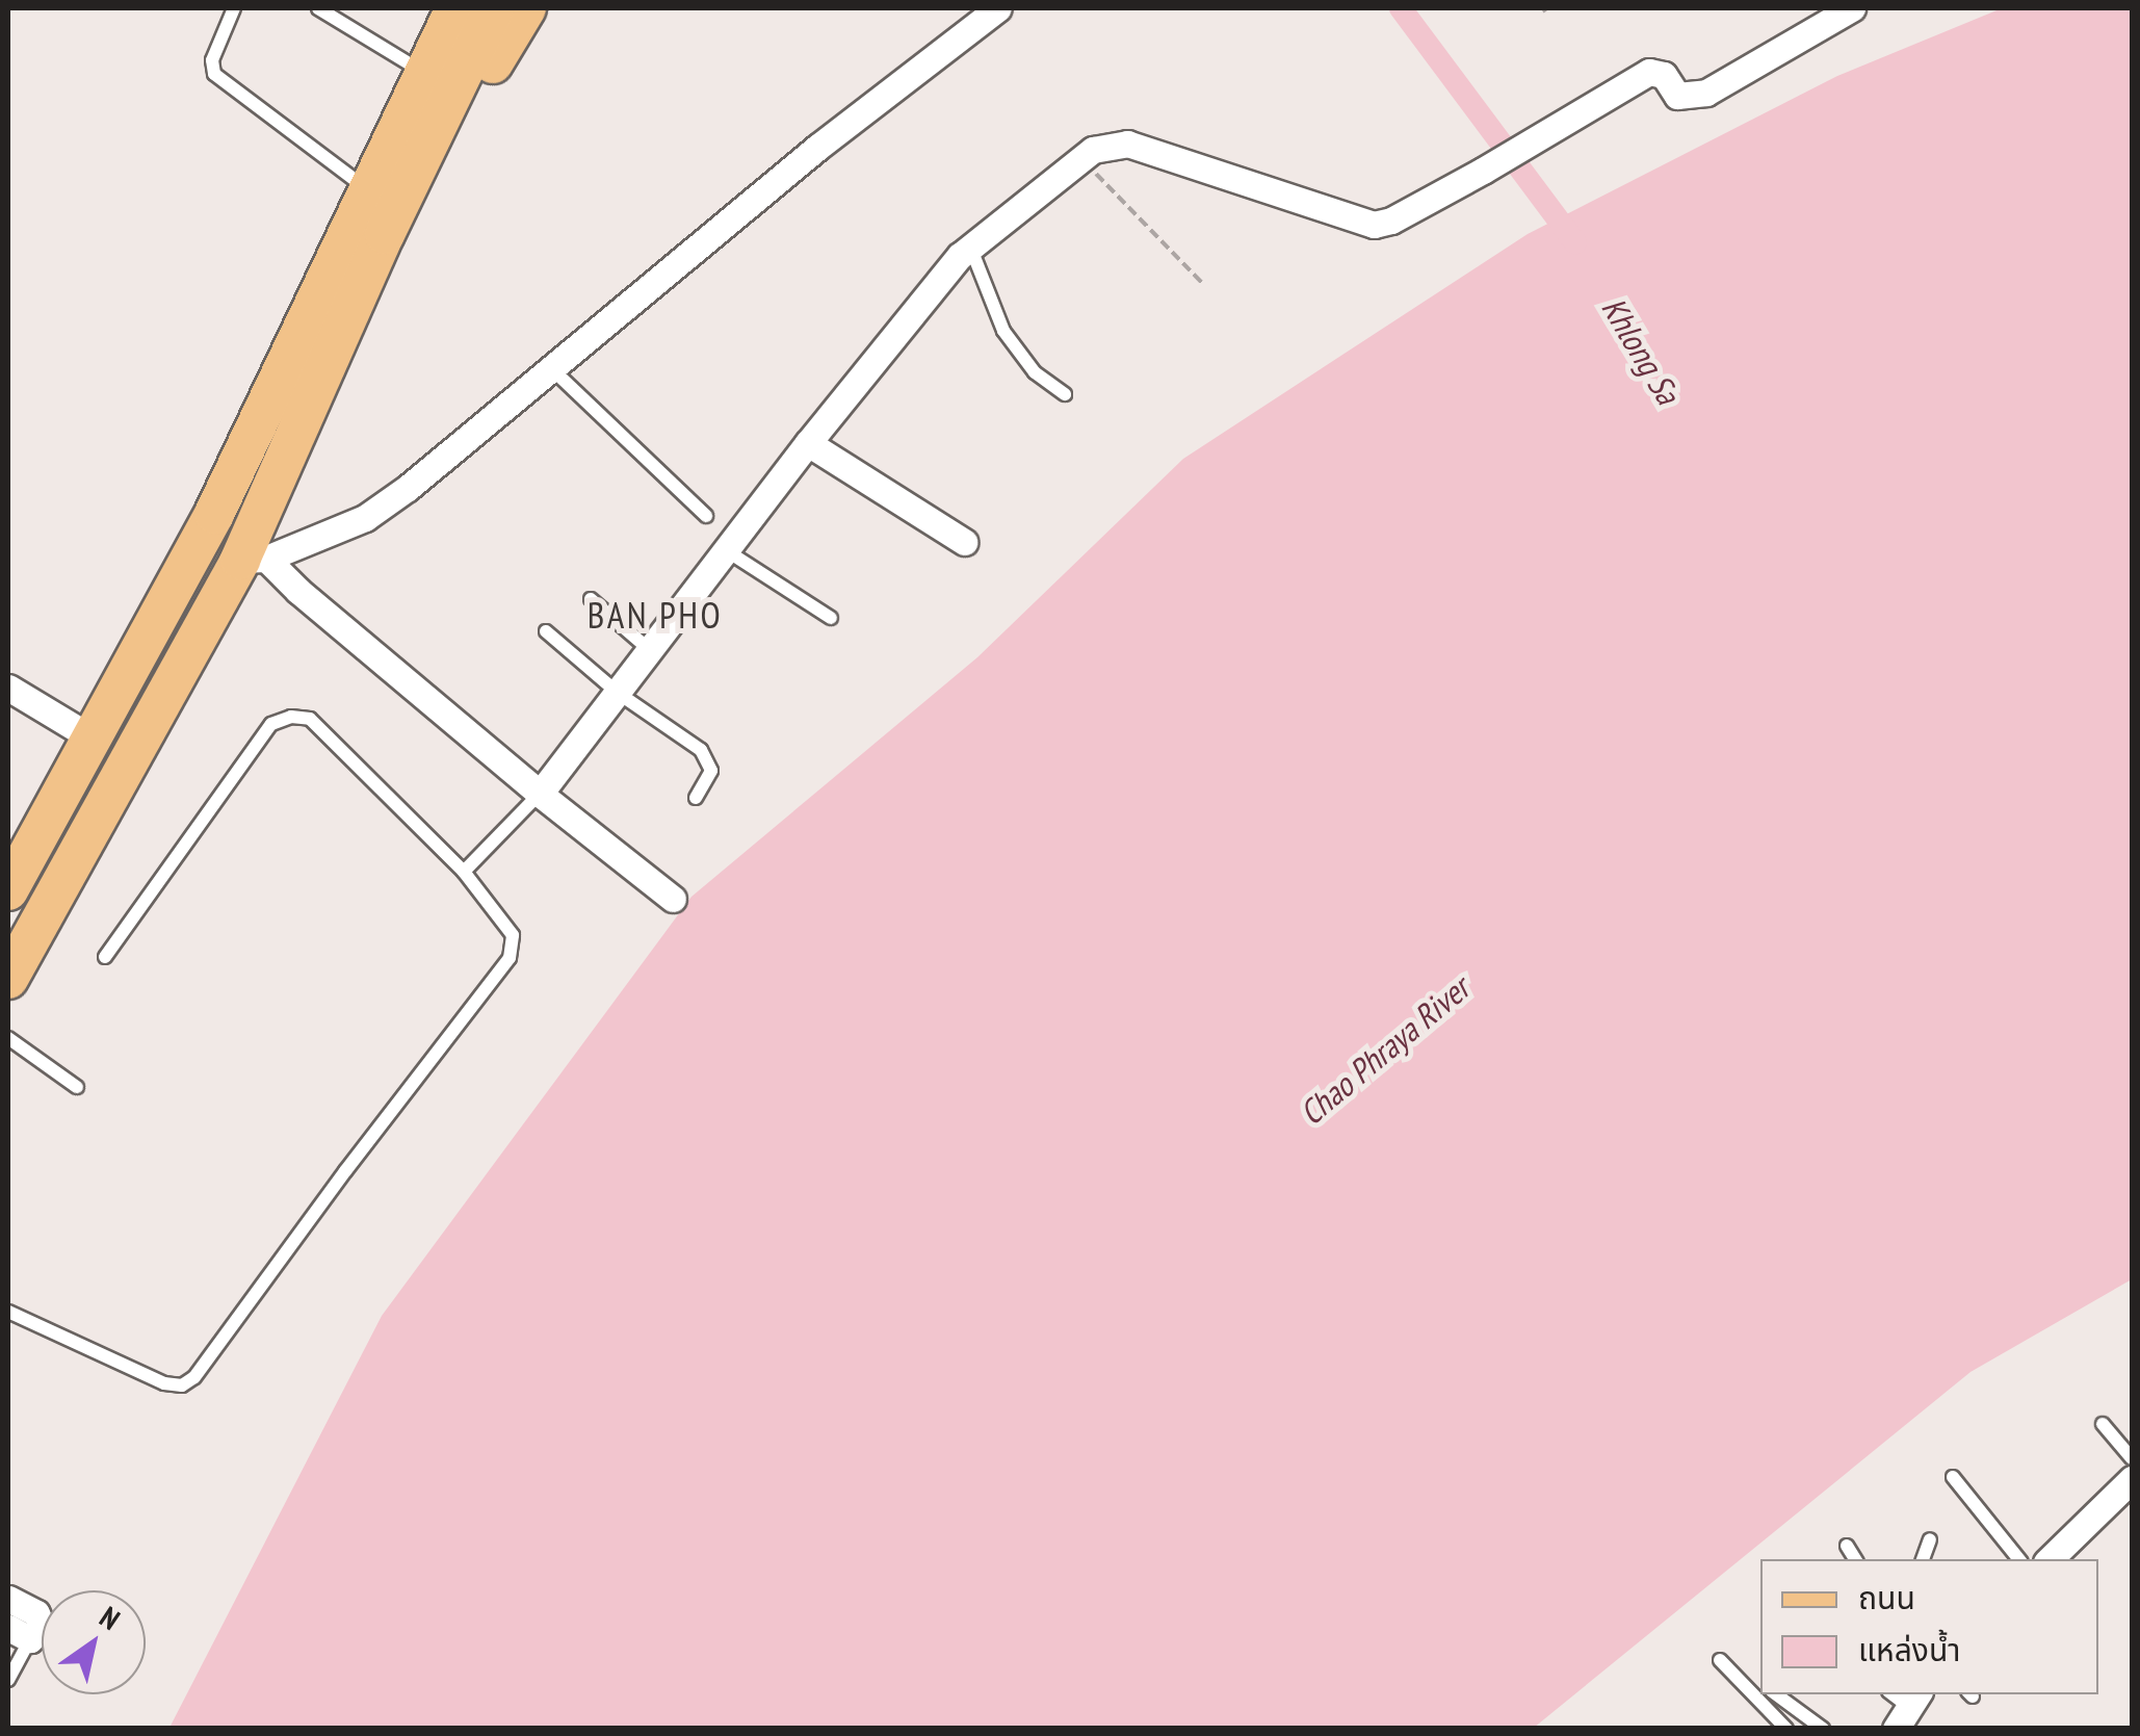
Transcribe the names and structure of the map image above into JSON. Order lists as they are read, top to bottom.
{
  "districts": ["BAN PHO"],
  "water": ["Khlong Sa", "Chao Phraya River"],
  "legend": ["ถนน", "แหล่งน้ำ"],
  "north": "top right"
}
